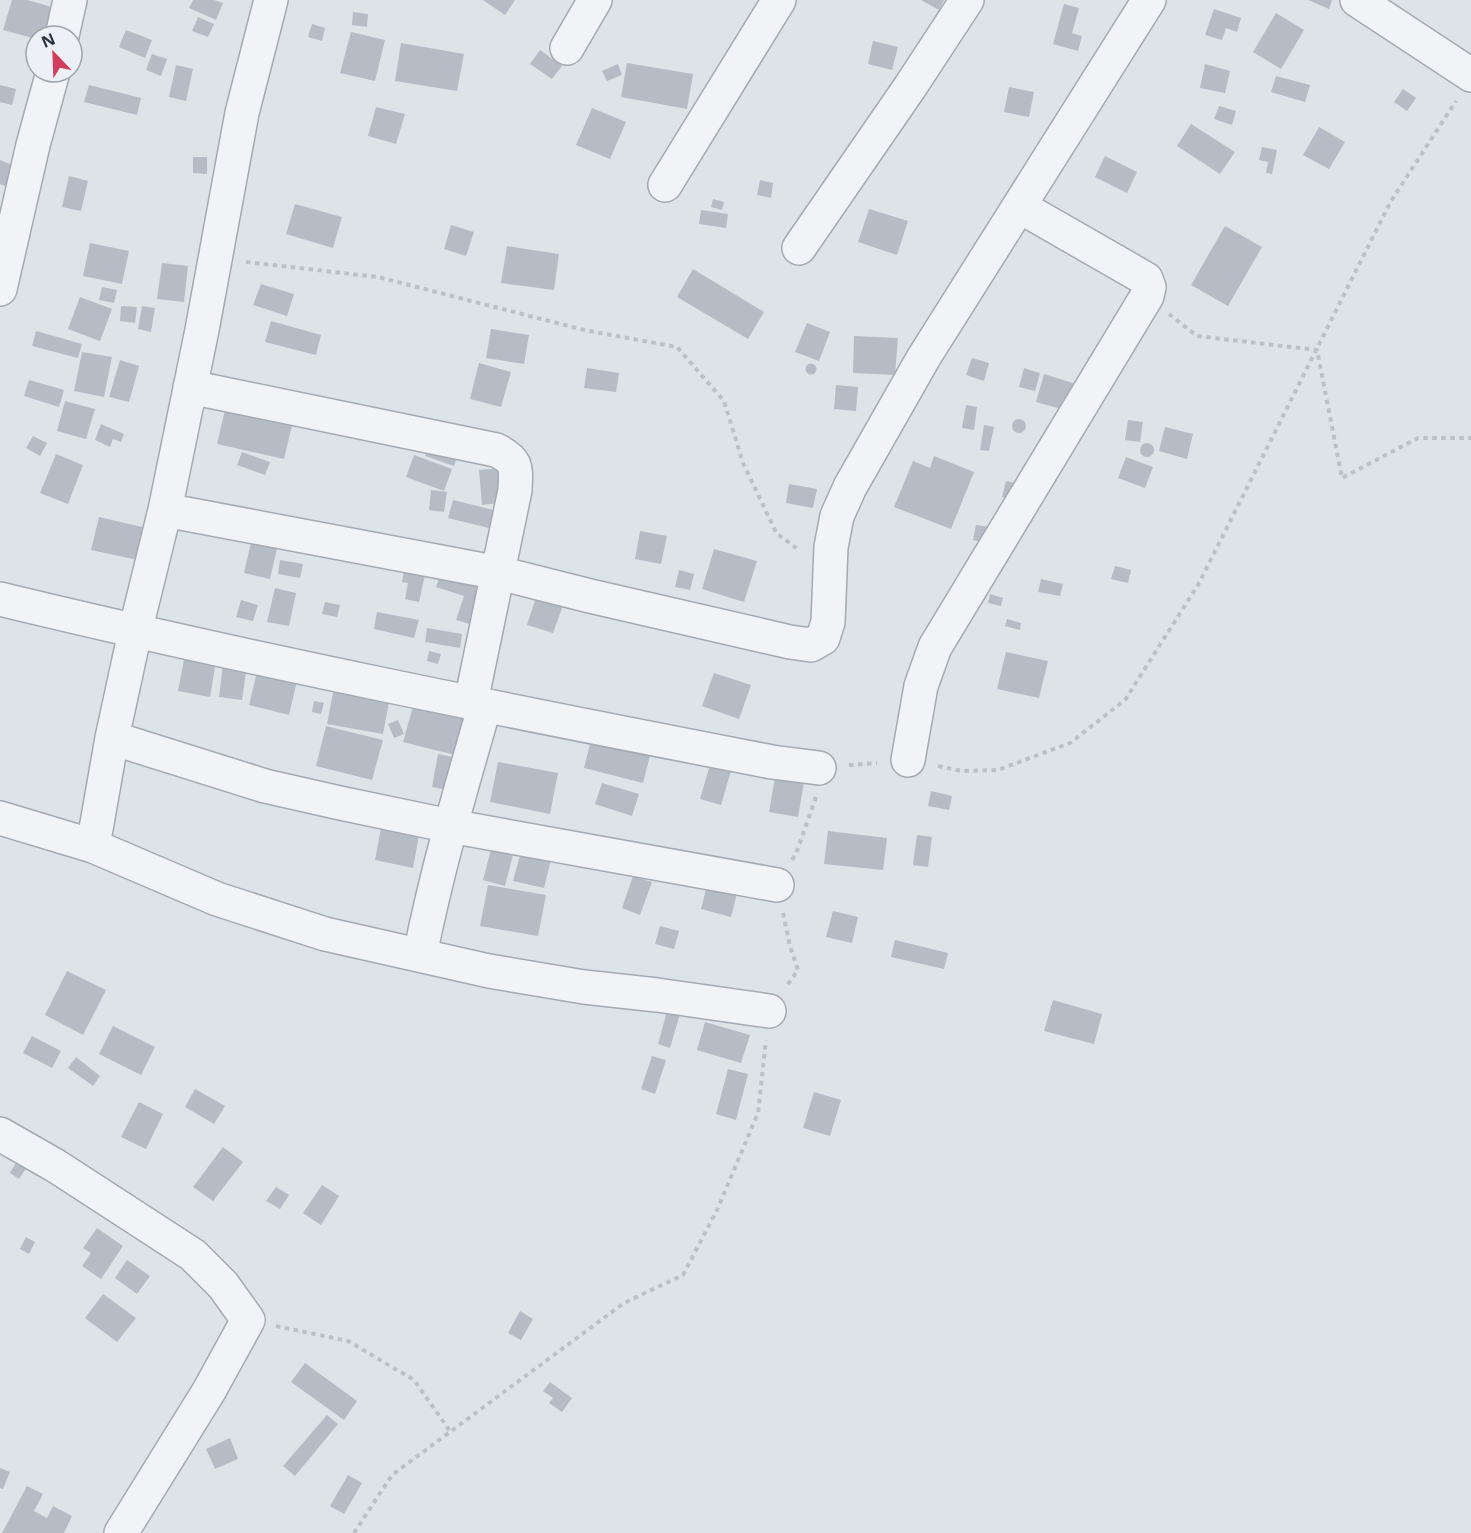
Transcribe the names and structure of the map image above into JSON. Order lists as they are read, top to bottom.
{
  "north": "top left"
}
